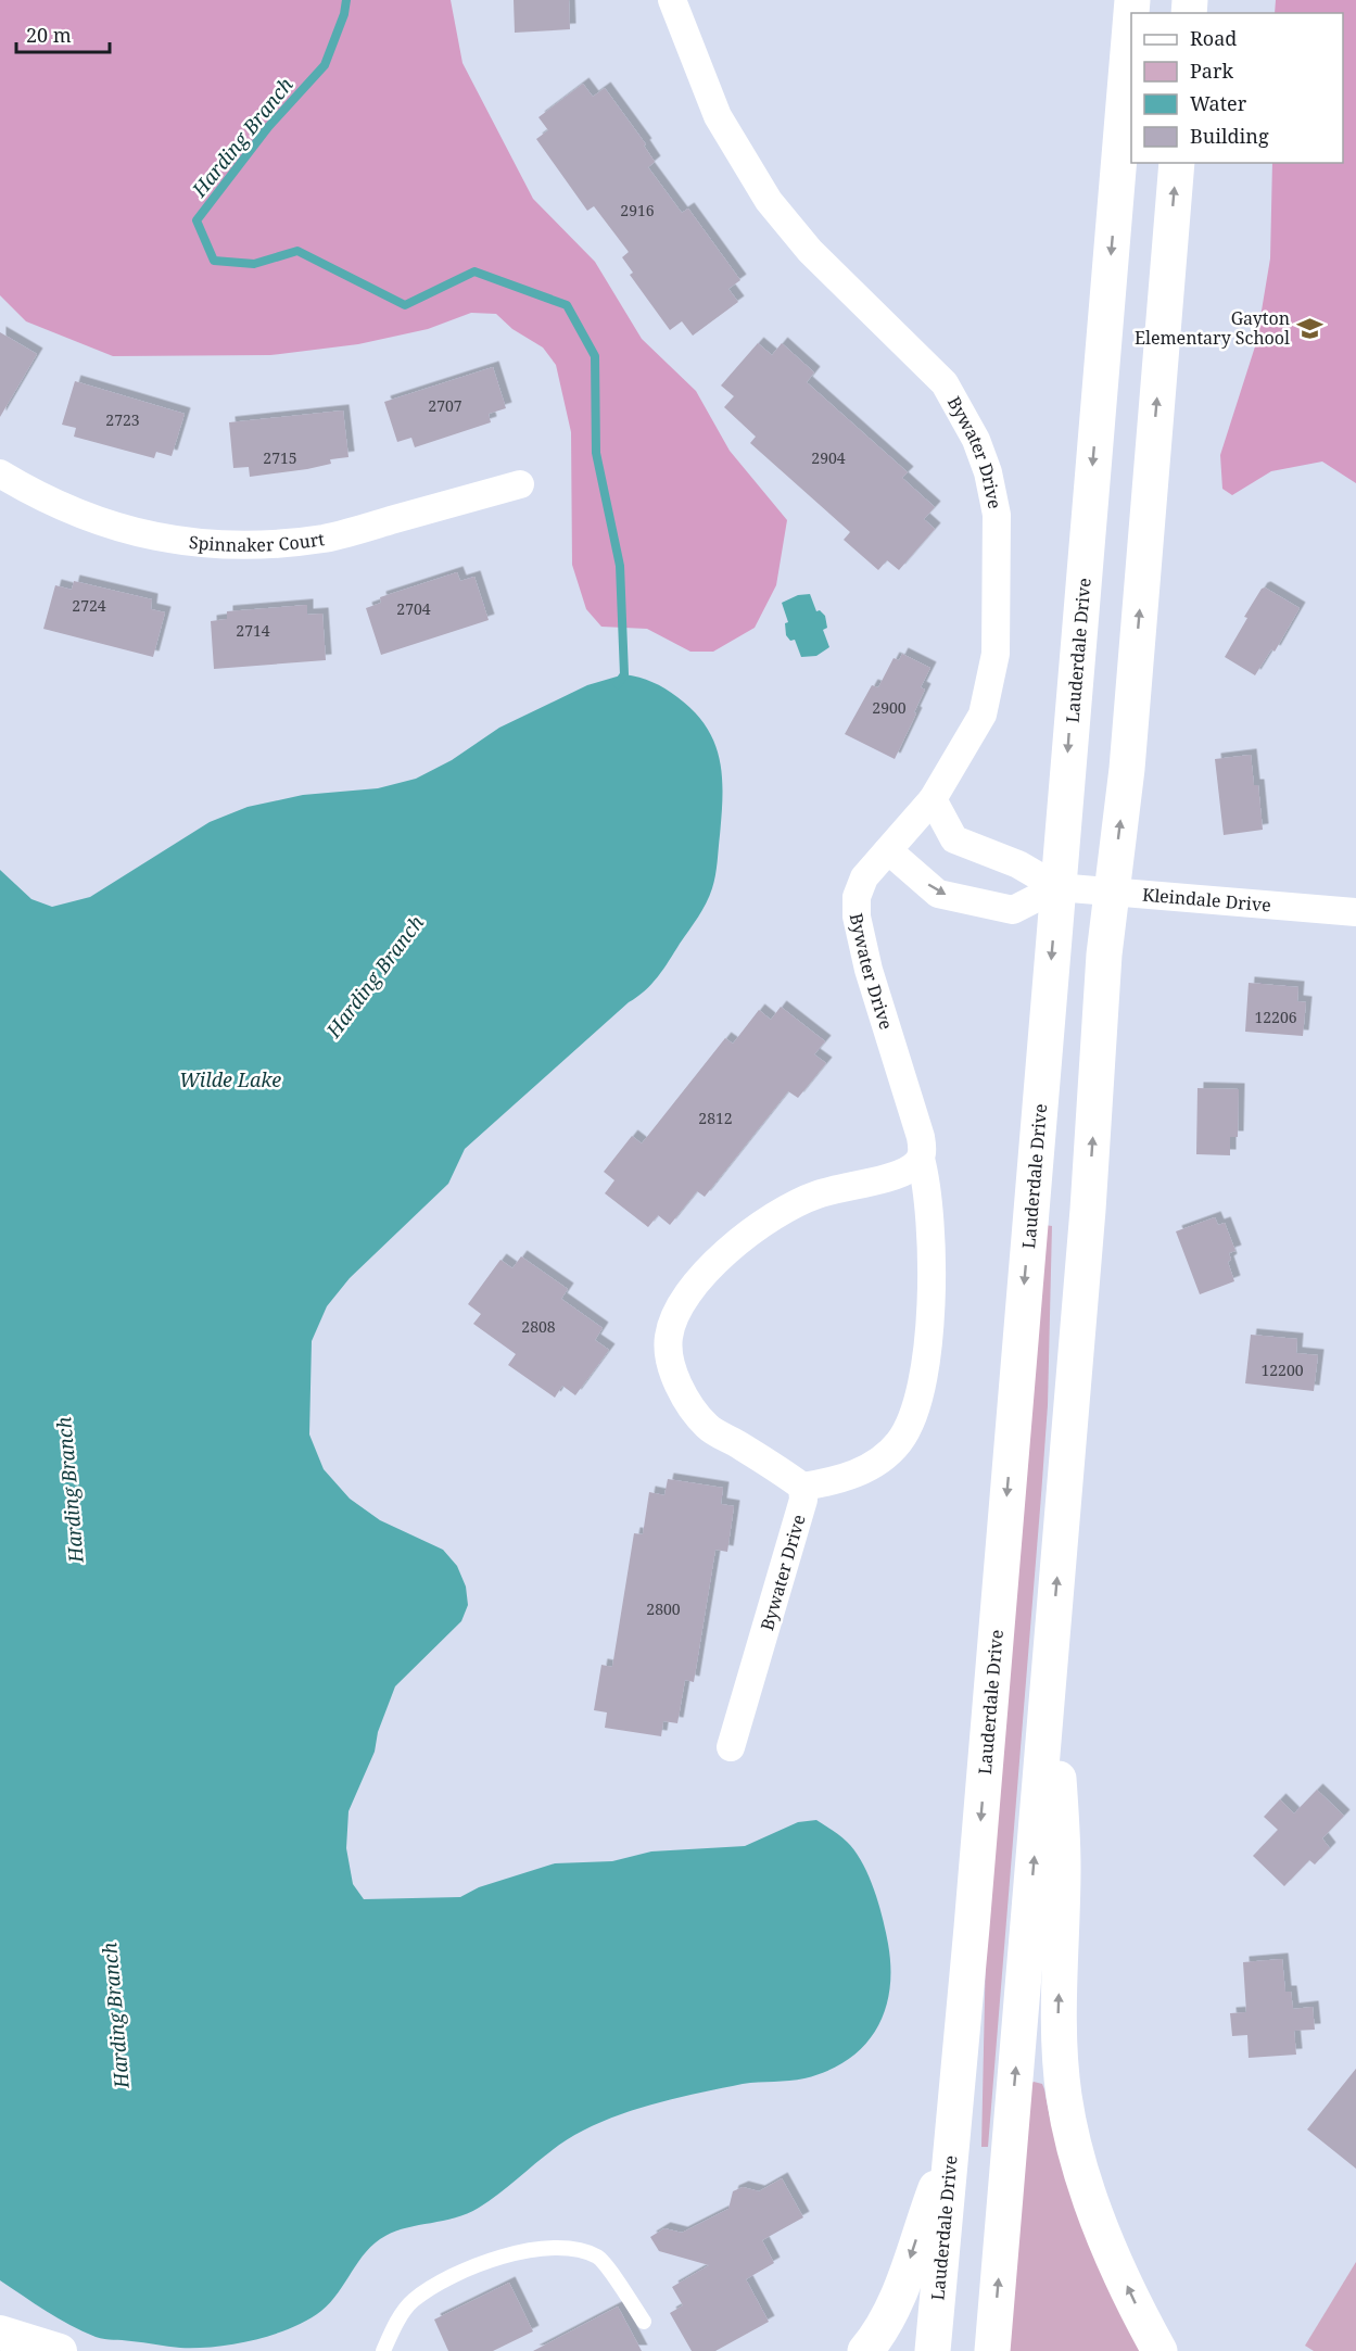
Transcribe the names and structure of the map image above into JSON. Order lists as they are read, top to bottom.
{
  "streets": {
    "main road": ["Lauderdale Drive"],
    "street": ["Bywater Drive", "Spinnaker Court", "Kleindale Drive"]
  },
  "crossings": [
    ["Bywater Drive", "Kleindale Drive"],
    ["Lauderdale Drive", "Kleindale Drive"]
  ],
  "water": ["Harding Branch", "Wilde Lake"],
  "places": {
    "school or university": ["Gayton Elementary School"]
  },
  "house_numbers": [
    "2916",
    "2707",
    "2723",
    "2715",
    "2904",
    "2724",
    "2704",
    "2714",
    "2900",
    "12206",
    "2812",
    "2808",
    "12200",
    "2800"
  ],
  "legend": [
    "Road",
    "Park",
    "Water",
    "Building"
  ],
  "scale_bar": "20 m"
}
